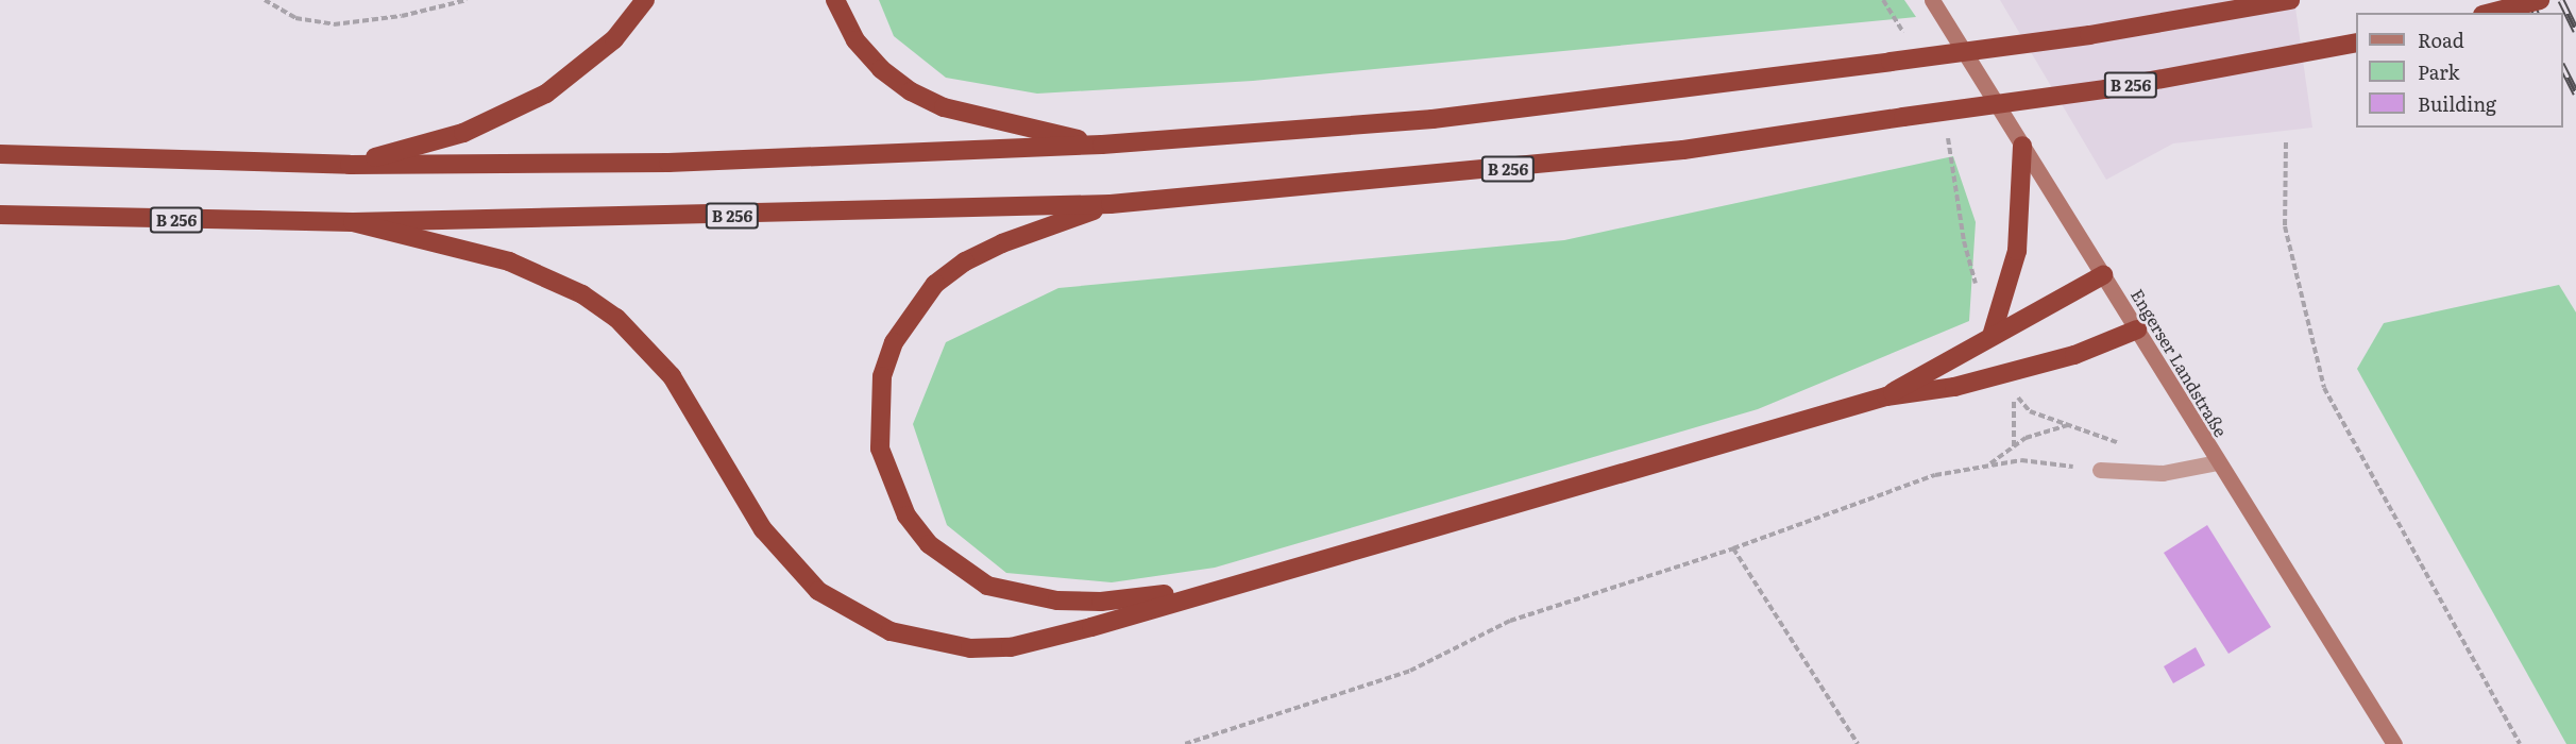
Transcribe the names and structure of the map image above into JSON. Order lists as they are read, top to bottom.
{
  "streets": {
    "highway": ["B 256"],
    "main road": ["Engerser Landstraße"]
  },
  "legend": ["Road", "Park", "Building"]
}
